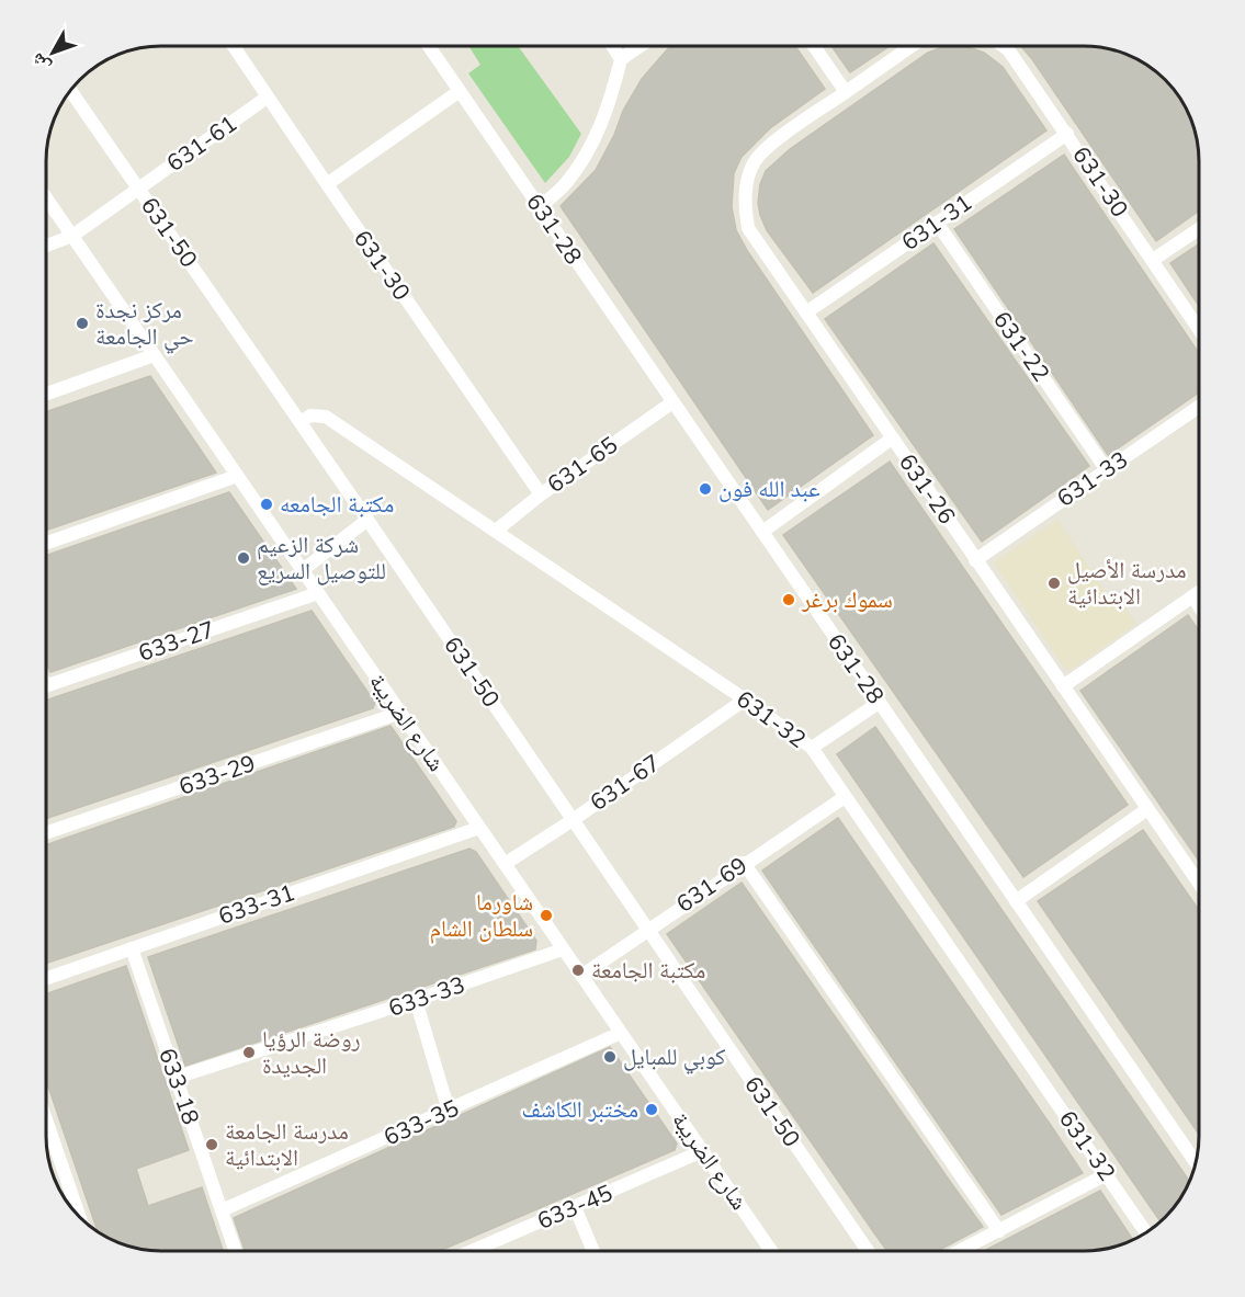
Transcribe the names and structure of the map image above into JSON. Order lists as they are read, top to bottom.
{
  "streets": {
    "street": [
      "631-61",
      "631-30",
      "631-31",
      "631-28",
      "631-50",
      "631-22",
      "631-65",
      "631-33",
      "631-26",
      "633-27",
      "631-32",
      "شارع الضريبة",
      "633-29",
      "631-67",
      "631-69",
      "633-31",
      "633-33",
      "633-18",
      "633-35",
      "633-45"
    ]
  },
  "crossings": [
    ["631-61", "631-30"],
    ["631-61", "631-50"],
    ["631-61", "شارع الضريبة"],
    ["631-30", "631-31"],
    ["631-30", "631-65"],
    ["631-31", "631-22"],
    ["631-31", "631-26"],
    ["631-28", "631-65"],
    ["631-50", "631-32"],
    ["631-50", "631-67"],
    ["631-50", "631-69"],
    ["631-22", "631-33"],
    ["631-65", "631-32"],
    ["631-33", "631-26"],
    ["633-27", "شارع الضريبة"],
    ["631-32", "631-67"],
    ["631-32", "631-69"],
    ["شارع الضريبة", "633-29"],
    ["شارع الضريبة", "631-67"],
    ["شارع الضريبة", "631-69"],
    ["شارع الضريبة", "633-31"],
    ["شارع الضريبة", "633-33"],
    ["شارع الضريبة", "633-35"],
    ["شارع الضريبة", "633-45"],
    ["633-31", "633-18"],
    ["633-33", "633-18"],
    ["633-18", "633-35"]
  ],
  "places": [
    "مركز نجدة حي الجامعة",
    "عبد الله فون",
    "مكتبة الجامعه",
    "شركة الزعيم للتوصيل السريع",
    "مدرسة الأصيل الابتدائية",
    "سموك برغر",
    "شاورما سلطان الشام",
    "مكتبة الجامعة",
    "روضة الرؤيا الجديدة",
    "كوبي للمبايل",
    "مختبر الكاشف",
    "مدرسة الجامعة الابتدائية"
  ],
  "north": "bottom left"
}
